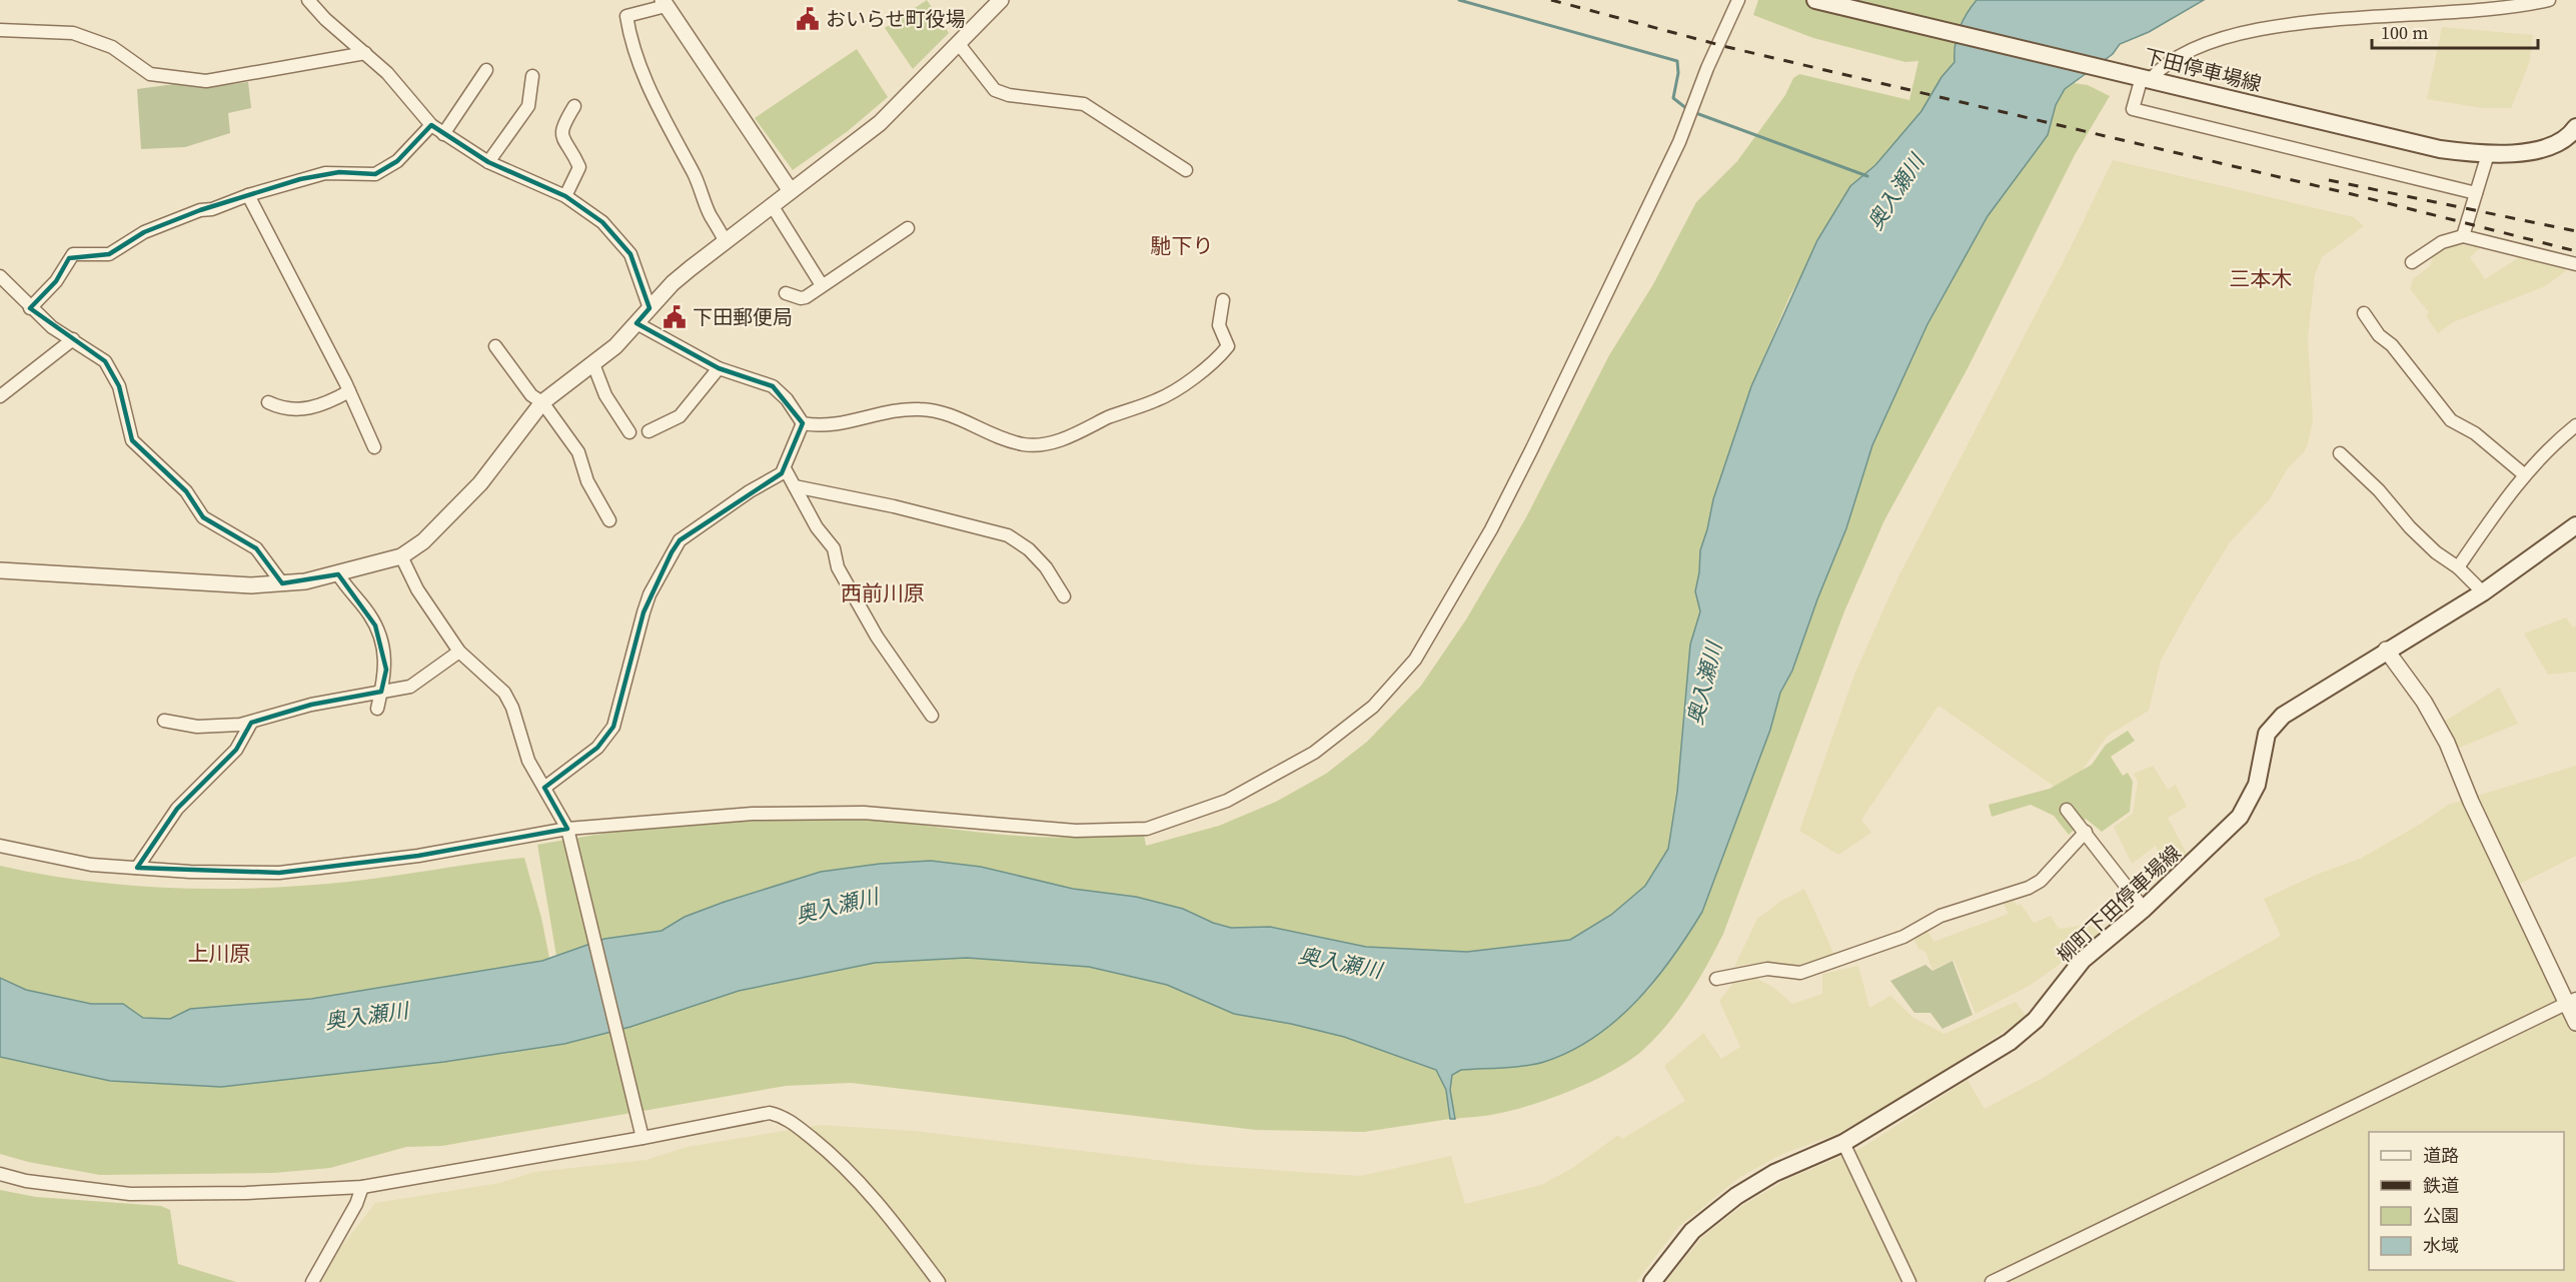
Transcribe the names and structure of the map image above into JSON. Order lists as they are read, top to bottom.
{
  "streets": {
    "main road": ["下田停車場線", "柳町下田停車場線"]
  },
  "districts": [
    "馳下り",
    "三本木",
    "西前川原",
    "上川原"
  ],
  "water": ["奥入瀬川"],
  "places": {
    "public building": ["おいらせ町役場", "下田郵便局"]
  },
  "legend": [
    "道路",
    "鉄道",
    "公園",
    "水域"
  ],
  "scale_bar": "100 m"
}
